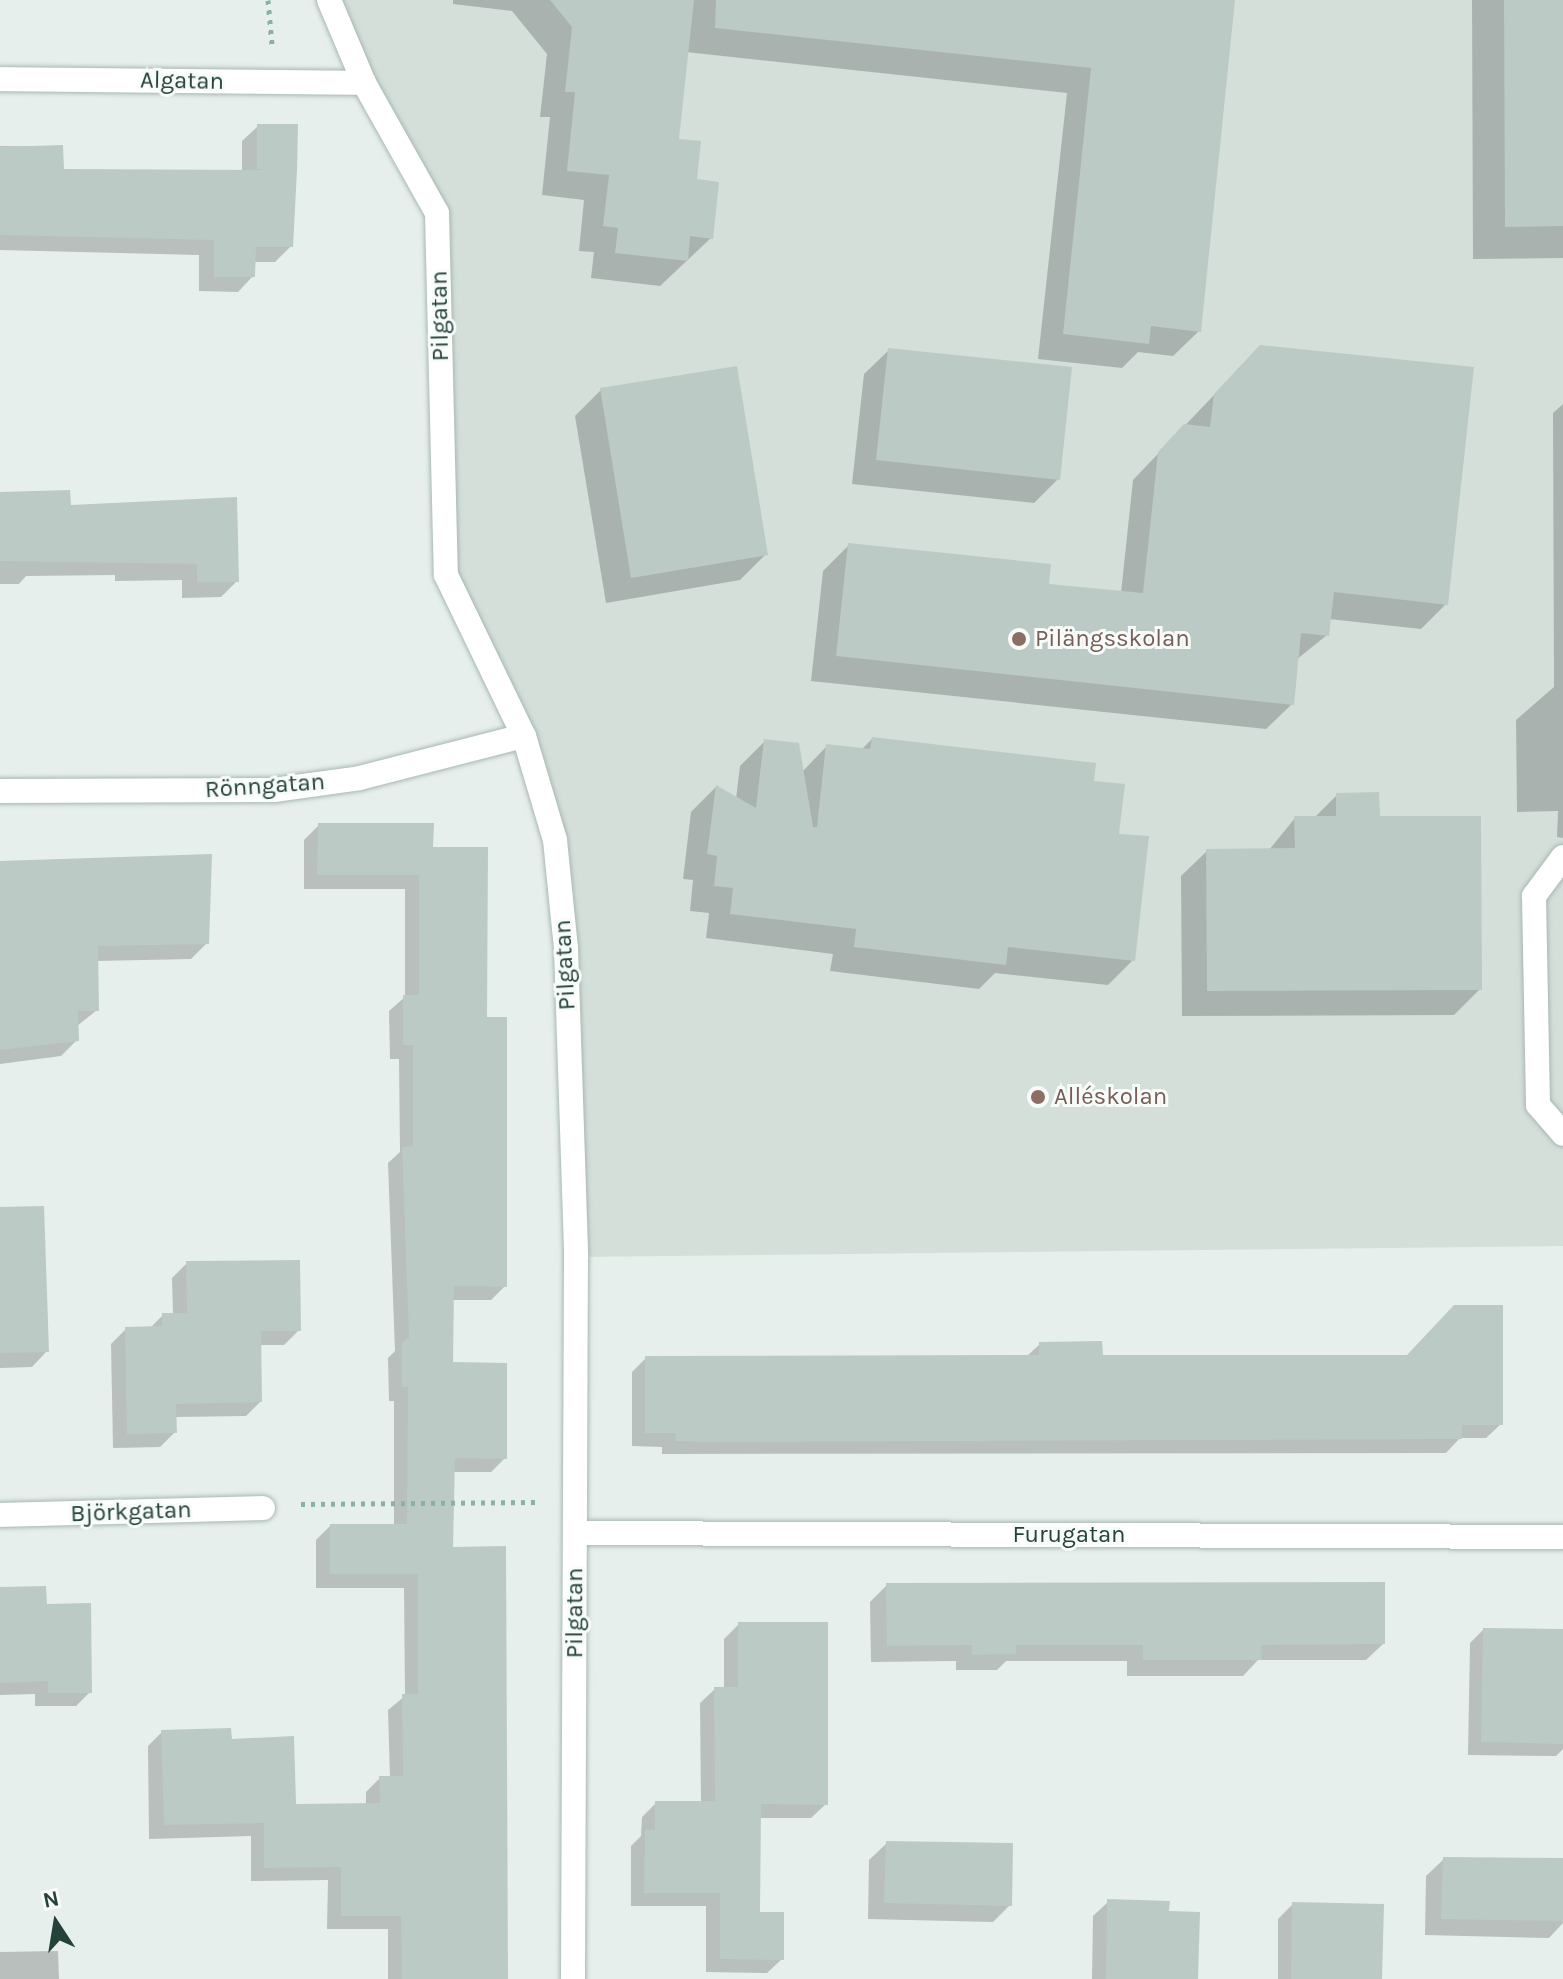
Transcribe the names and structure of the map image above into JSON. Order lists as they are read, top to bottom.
{
  "streets": {
    "street": [
      "Algatan",
      "Pilgatan",
      "Rönngatan",
      "Björkgatan",
      "Furugatan"
    ]
  },
  "crossings": [
    ["Algatan", "Pilgatan"],
    ["Pilgatan", "Rönngatan"],
    ["Pilgatan", "Furugatan"]
  ],
  "places": ["Pilängsskolan", "Alléskolan"],
  "north": "top"
}
